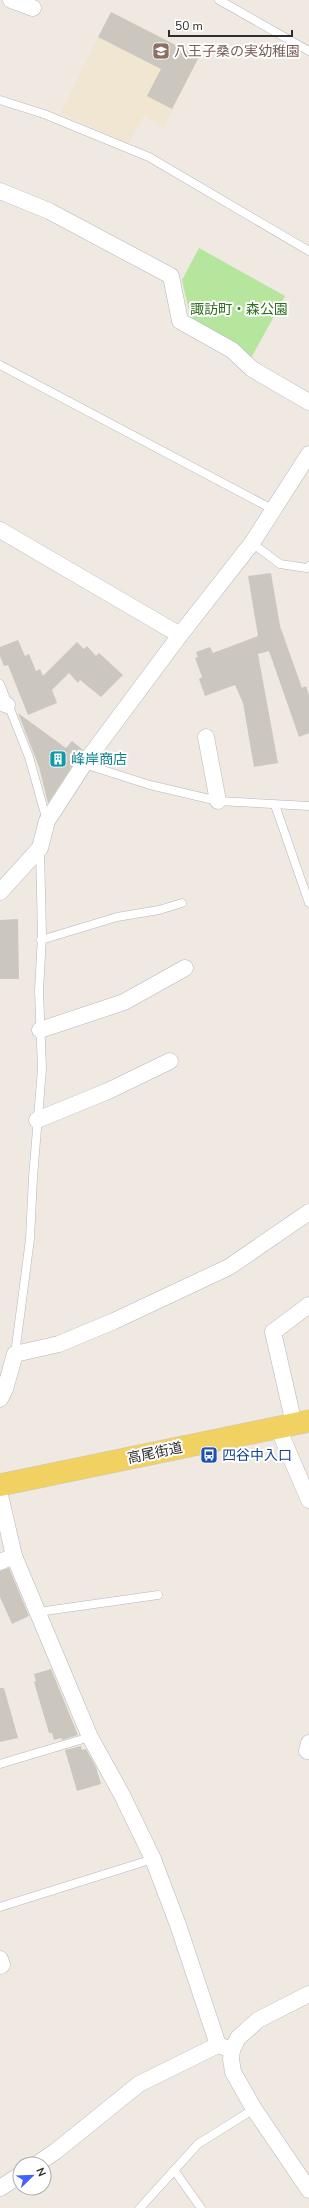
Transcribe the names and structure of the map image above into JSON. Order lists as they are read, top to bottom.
{
  "streets": {
    "main road": ["高尾街道"]
  },
  "parks": ["諏訪町・森公園"],
  "places": {
    "school or university": ["八王子桑の実幼稚園"],
    "building": ["峰岸商店"],
    "bus stop": ["四谷中入口"]
  },
  "scale_bar": "50 m",
  "north": "top right"
}
